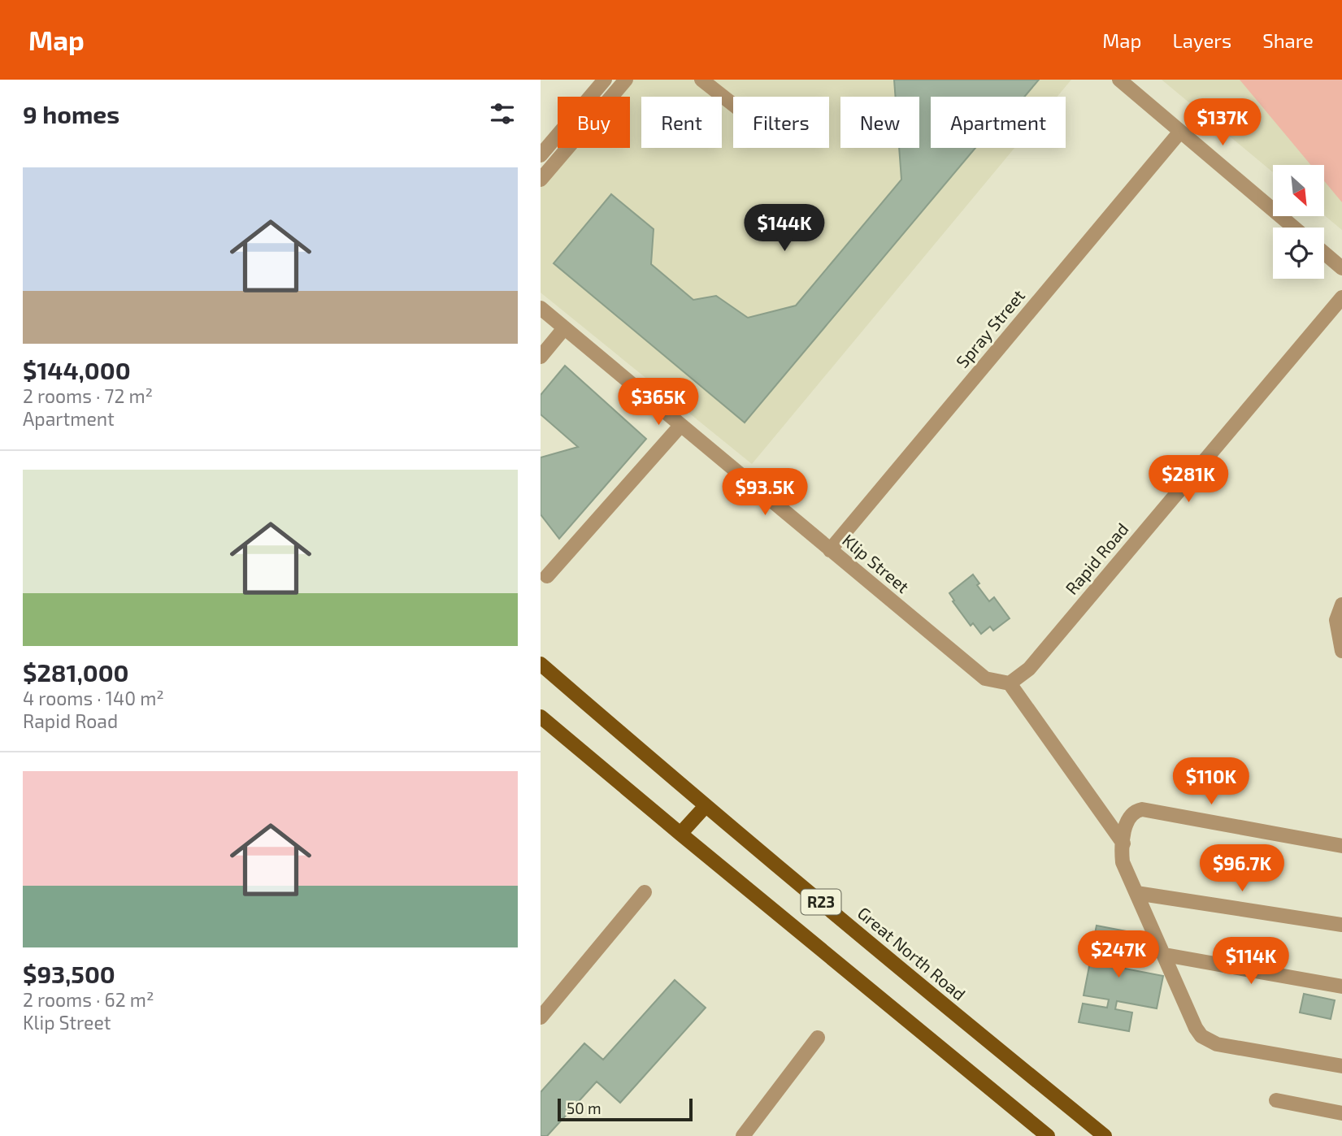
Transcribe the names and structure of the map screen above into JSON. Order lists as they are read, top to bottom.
{
  "streets": {
    "main road": ["R23", "Great North Road"],
    "street": ["Spray Street", "Rapid Road", "Klip Street"]
  },
  "crossings": [
    ["Spray Street", "Klip Street"],
    ["Rapid Road", "Klip Street"]
  ],
  "scale_bar": "50 m",
  "north": "bottom right",
  "page": {
    "header": "Map",
    "nav": ["Map", "Layers", "Share"],
    "heading": "9 homes",
    "chip": [
      "Buy",
      "Rent",
      "Filters",
      "New",
      "Apartment"
    ],
    "price": [
      "$137K",
      "$144K",
      "$365K",
      "$281K",
      "$93.5K",
      "$110K",
      "$96.7K",
      "$247K",
      "$114K"
    ],
    "list": [
      {
        "name": "$144,000",
        "note": "2 rooms · 72 m² · Apartment"
      },
      {
        "name": "$281,000",
        "note": "4 rooms · 140 m² · Rapid Road"
      },
      {
        "name": "$93,500",
        "note": "2 rooms · 62 m² · Klip Street"
      }
    ],
    "scale": "50 m"
  }
}
